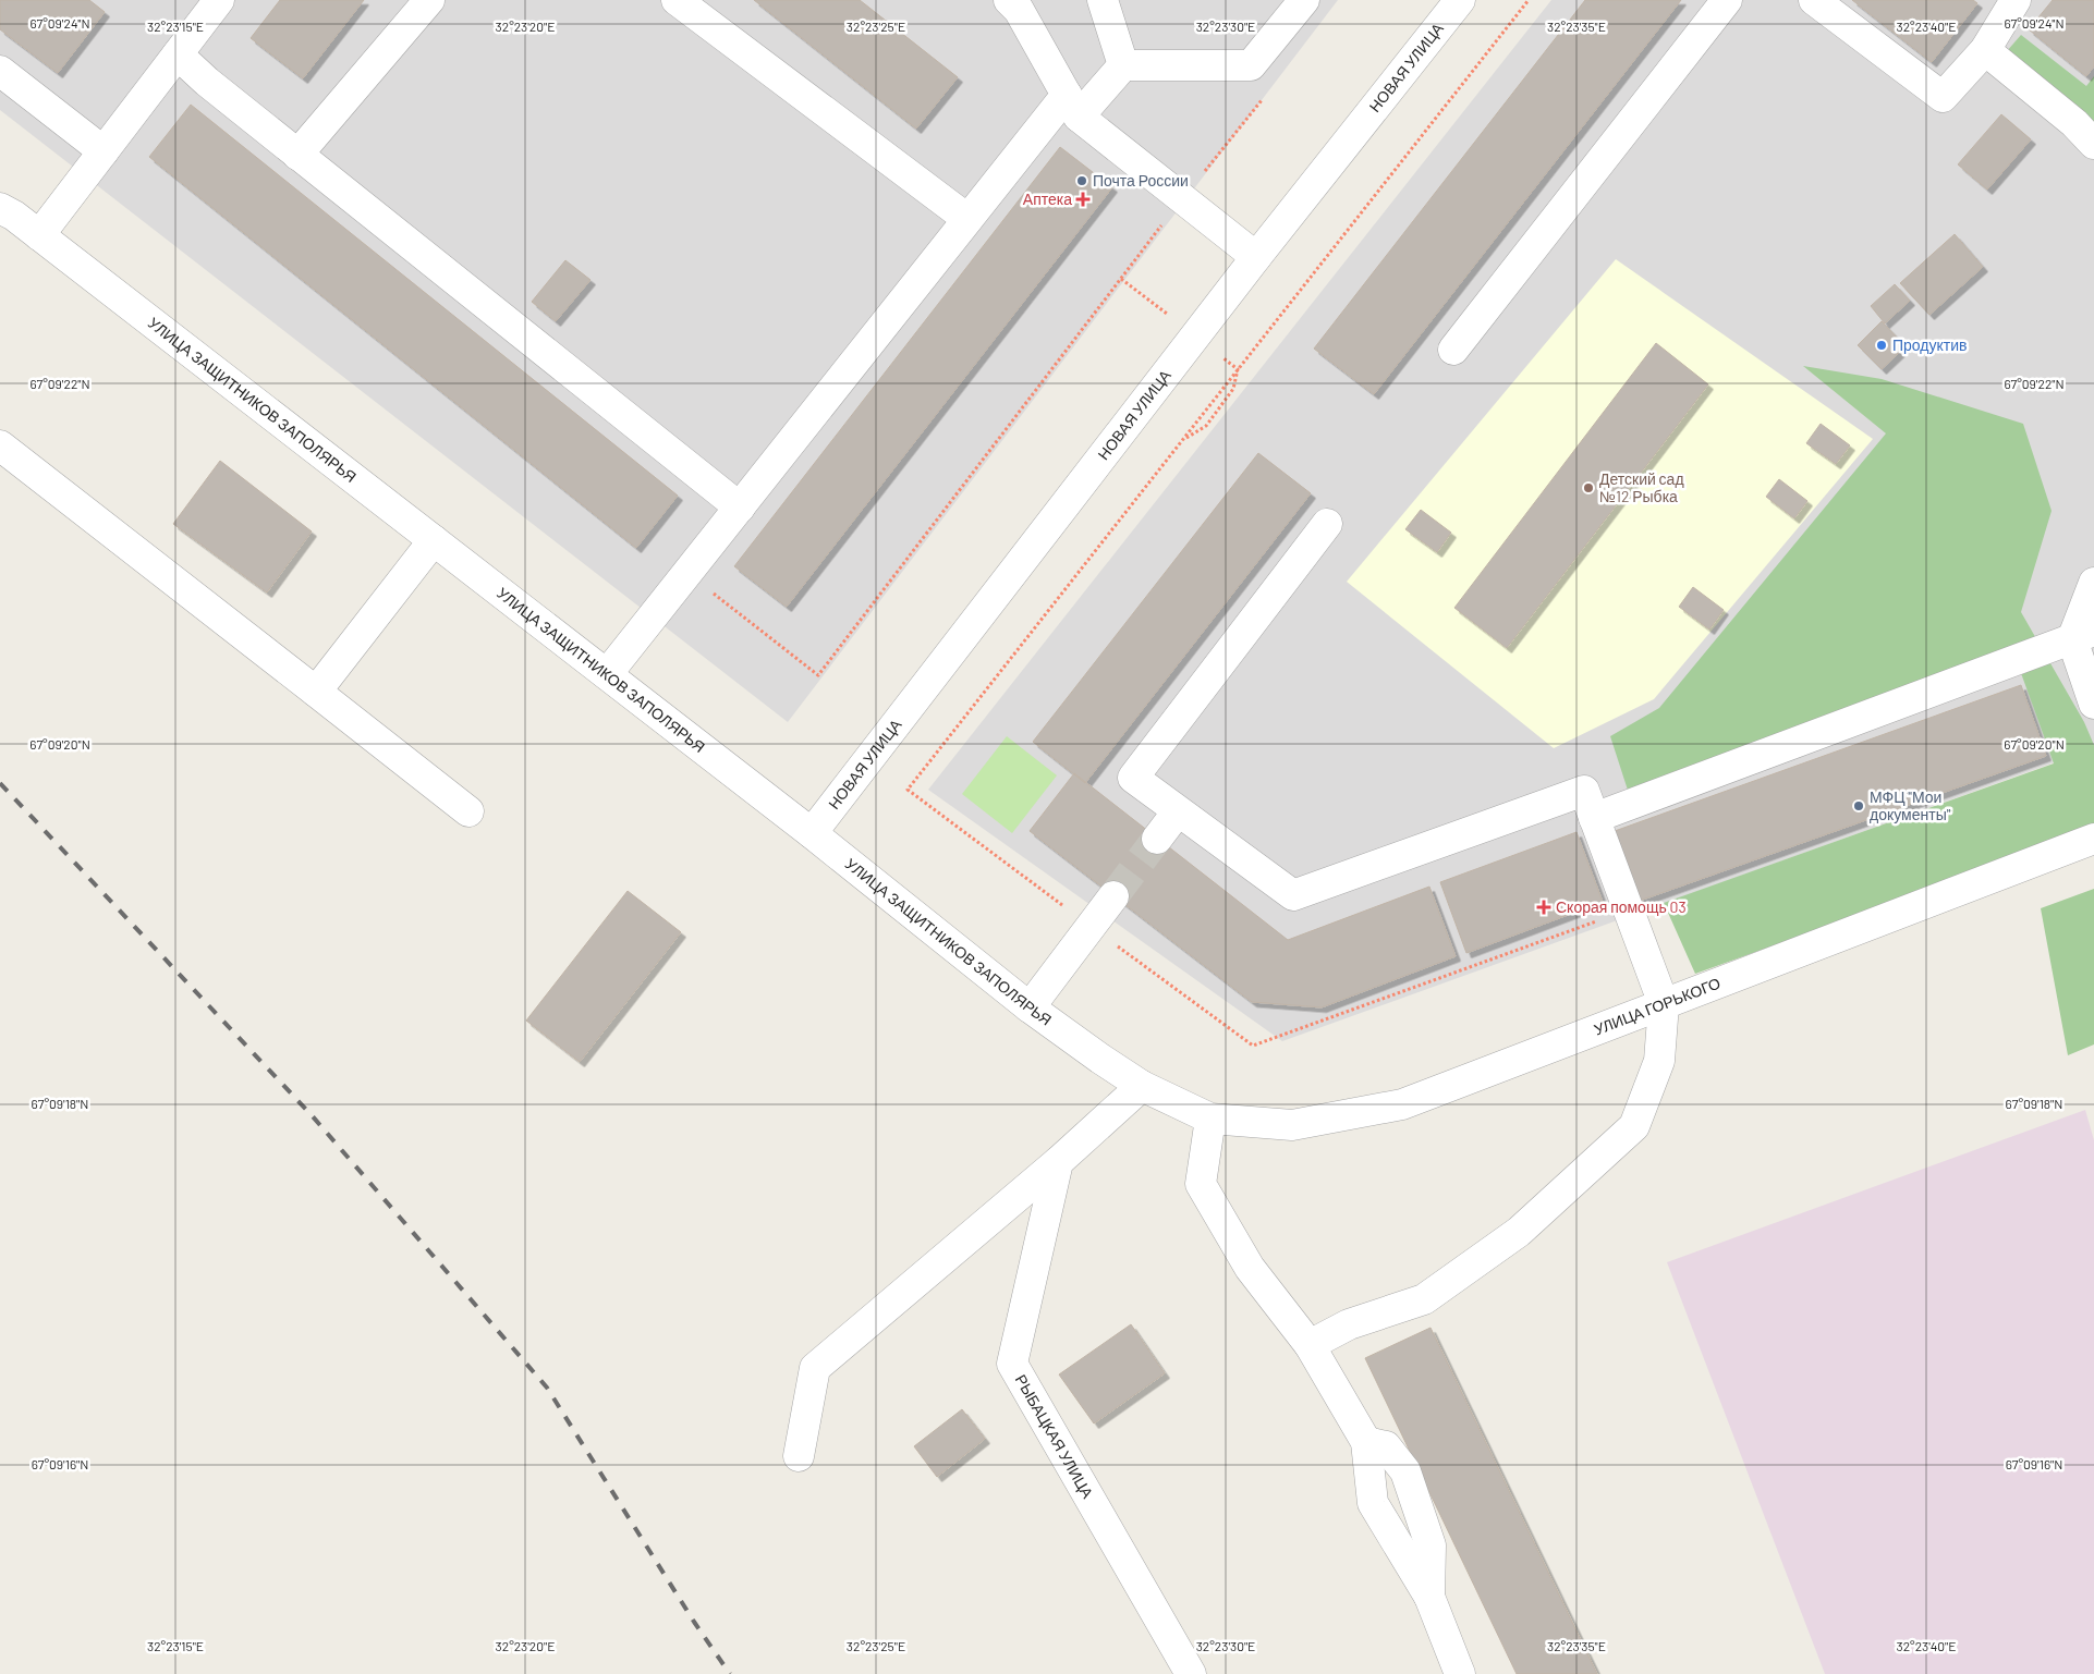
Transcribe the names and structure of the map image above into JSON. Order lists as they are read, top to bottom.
{
  "streets": {
    "street": [
      "НОВАЯ УЛИЦА",
      "УЛИЦА ЗАЩИТНИКОВ ЗАПОЛЯРЬЯ",
      "УЛИЦА ГОРЬКОГО",
      "РЫБАЦКАЯ УЛИЦА"
    ]
  },
  "crossings": [
    ["НОВАЯ УЛИЦА", "УЛИЦА ЗАЩИТНИКОВ ЗАПОЛЯРЬЯ"],
    ["УЛИЦА ЗАЩИТНИКОВ ЗАПОЛЯРЬЯ", "УЛИЦА ГОРЬКОГО"]
  ],
  "places": {
    "other": [
      "Почта России",
      "Продуктив",
      "Детский сад №12 Рыбка",
      "МФЦ \"Мои документы\""
    ],
    "health": ["Аптека", "Скорая помощь 03"]
  },
  "coordinates": [
    "67°09'24\"N",
    "32°23'15\"E",
    "32°23'20\"E",
    "32°23'25\"E",
    "32°23'30\"E",
    "32°23'35\"E",
    "32°23'40\"E",
    "67°09'22\"N",
    "67°09'20\"N",
    "67°09'18\"N",
    "67°09'16\"N"
  ]
}
